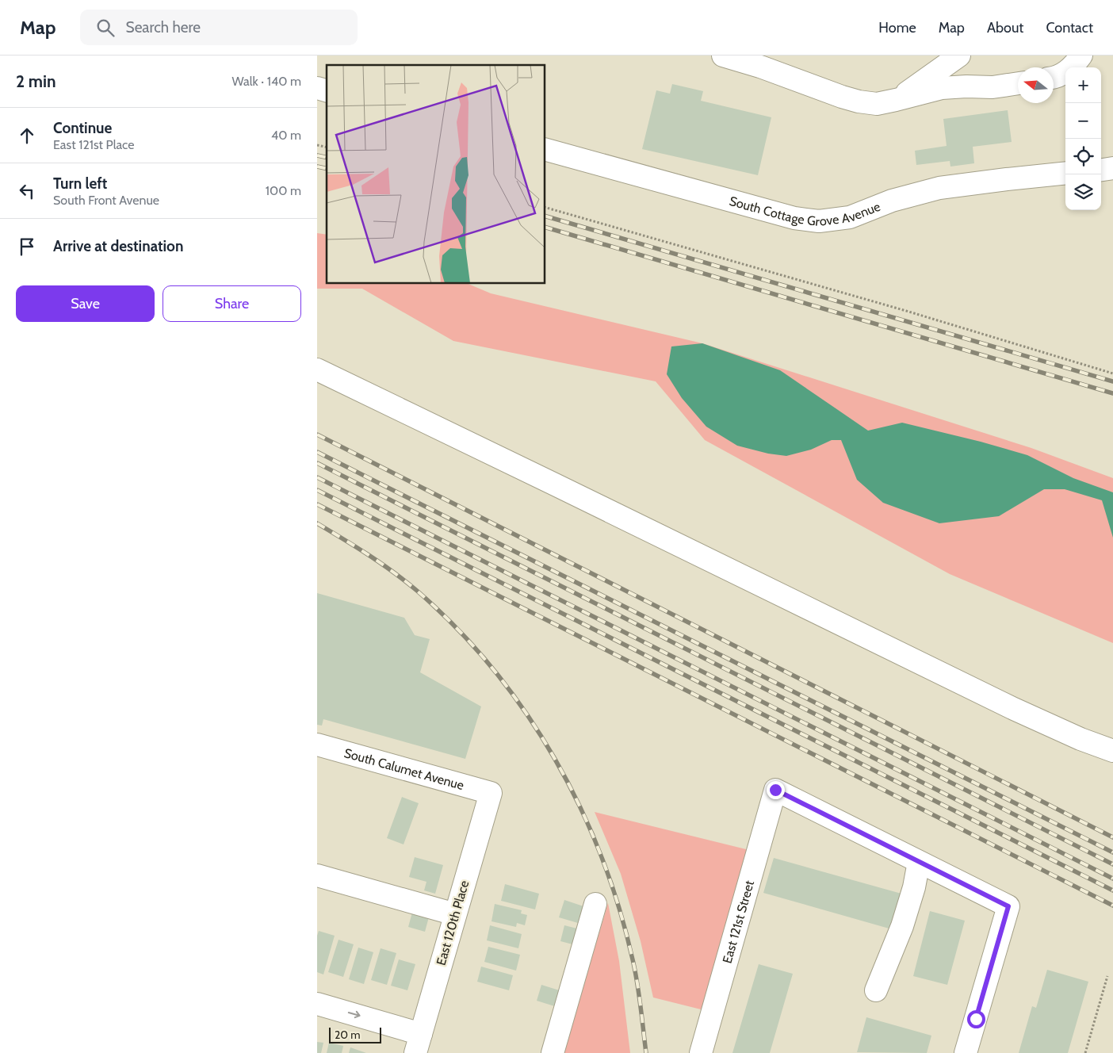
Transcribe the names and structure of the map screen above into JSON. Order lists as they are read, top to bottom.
{
  "streets": {
    "street": [
      "South Cottage Grove Avenue",
      "South Calumet Avenue",
      "East 121st Street",
      "East 120th Place"
    ]
  },
  "crossings": [
    ["South Calumet Avenue", "East 120th Place"]
  ],
  "scale_bar": "20 m",
  "north": "left",
  "page": {
    "header": "Map",
    "search": "Search here",
    "nav": [
      "Home",
      "Map",
      "About",
      "Contact"
    ],
    "heading": ["2 min", "Walk · 140 m"],
    "map_buttons": ["+", "−"],
    "list": [
      ["Continue", "East 121st Place", "40 m"],
      ["Turn left", "South Front Avenue", "100 m"],
      "Arrive at destination"
    ],
    "buttons": ["Save", "Share"],
    "scale": "20 m"
  }
}
